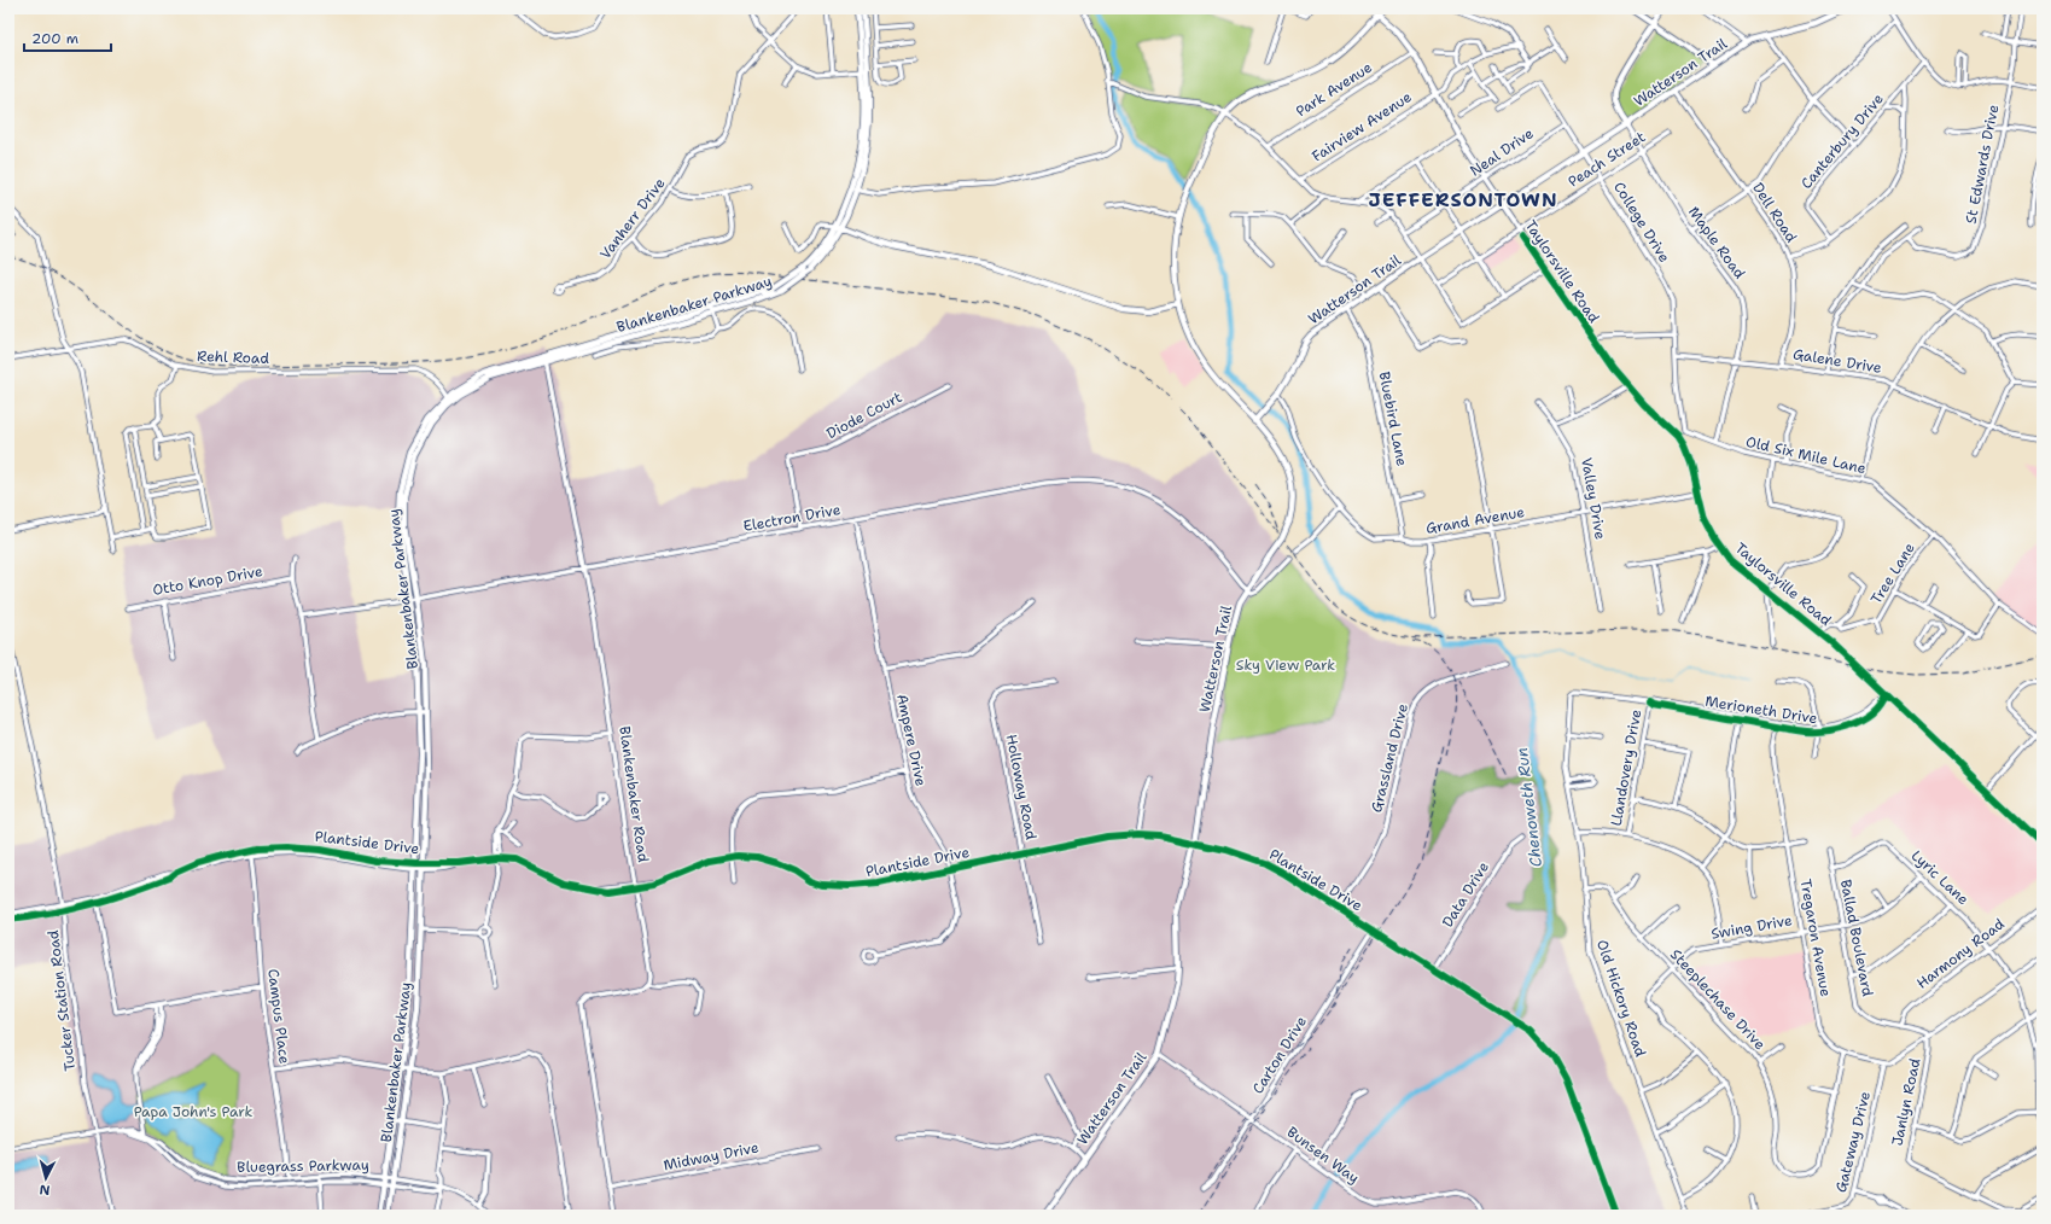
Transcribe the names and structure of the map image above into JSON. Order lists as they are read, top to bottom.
{
  "streets": {
    "main road": ["Watterson Trail", "Taylorsville Road", "Blankenbaker Parkway"],
    "street": [
      "Park Avenue",
      "Fairview Avenue",
      "Canterbury Drive",
      "Neal Drive",
      "Peach Street",
      "St Edwards Drive",
      "Dell Road",
      "Vanherr Drive",
      "College Drive",
      "Maple Road",
      "Rehl Road",
      "Galene Drive",
      "Diode Court",
      "Bluebird Lane",
      "Old Six Mile Lane",
      "Valley Drive",
      "Electron Drive",
      "Grand Avenue",
      "Tree Lane",
      "Otto Knop Drive",
      "Merioneth Drive",
      "Ampere Drive",
      "Grassland Drive",
      "Llandovery Drive",
      "Holloway Road",
      "Blankenbaker Road",
      "Plantside Drive",
      "Lyric Lane",
      "Data Drive",
      "Swing Drive",
      "Tregaron Avenue",
      "Ballad Boulevard",
      "Harmony Road",
      "Old Hickory Road",
      "Steeplechase Drive",
      "Tucker Station Road",
      "Campus Place",
      "Carton Drive",
      "Janlyn Road",
      "Gateway Drive",
      "Bunsen Way",
      "Midway Drive",
      "Bluegrass Parkway"
    ]
  },
  "crossings": [
    ["Watterson Trail", "Dell Road"],
    ["Watterson Trail", "College Drive"],
    ["Watterson Trail", "Maple Road"],
    ["Watterson Trail", "Taylorsville Road"],
    ["Watterson Trail", "Bluebird Lane"],
    ["Watterson Trail", "Electron Drive"],
    ["Watterson Trail", "Grand Avenue"],
    ["Watterson Trail", "Plantside Drive"],
    ["Watterson Trail", "Bunsen Way"],
    ["Park Avenue", "Taylorsville Road"],
    ["Fairview Avenue", "Taylorsville Road"],
    ["Neal Drive", "College Drive"],
    ["Neal Drive", "Taylorsville Road"],
    ["Peach Street", "College Drive"],
    ["Peach Street", "Maple Road"],
    ["Peach Street", "Taylorsville Road"],
    ["Dell Road", "Galene Drive"],
    ["College Drive", "Galene Drive"],
    ["College Drive", "Old Six Mile Lane"],
    ["Maple Road", "Galene Drive"],
    ["Maple Road", "Old Six Mile Lane"],
    ["Taylorsville Road", "Grand Avenue"],
    ["Taylorsville Road", "Tree Lane"],
    ["Taylorsville Road", "Merioneth Drive"],
    ["Blankenbaker Parkway", "Rehl Road"],
    ["Blankenbaker Parkway", "Electron Drive"],
    ["Blankenbaker Parkway", "Blankenbaker Road"],
    ["Blankenbaker Parkway", "Plantside Drive"],
    ["Blankenbaker Parkway", "Bluegrass Parkway"],
    ["Diode Court", "Electron Drive"],
    ["Bluebird Lane", "Grand Avenue"],
    ["Old Six Mile Lane", "Tree Lane"],
    ["Valley Drive", "Grand Avenue"],
    ["Electron Drive", "Ampere Drive"],
    ["Electron Drive", "Blankenbaker Road"],
    ["Merioneth Drive", "Llandovery Drive"],
    ["Merioneth Drive", "Tregaron Avenue"],
    ["Merioneth Drive", "Old Hickory Road"],
    ["Ampere Drive", "Plantside Drive"],
    ["Grassland Drive", "Plantside Drive"],
    ["Holloway Road", "Plantside Drive"],
    ["Blankenbaker Road", "Plantside Drive"],
    ["Plantside Drive", "Data Drive"],
    ["Plantside Drive", "Tucker Station Road"],
    ["Plantside Drive", "Campus Place"],
    ["Plantside Drive", "Carton Drive"],
    ["Lyric Lane", "Swing Drive"],
    ["Lyric Lane", "Ballad Boulevard"],
    ["Lyric Lane", "Harmony Road"],
    ["Swing Drive", "Tregaron Avenue"],
    ["Swing Drive", "Ballad Boulevard"],
    ["Swing Drive", "Steeplechase Drive"],
    ["Tregaron Avenue", "Gateway Drive"],
    ["Ballad Boulevard", "Harmony Road"],
    ["Ballad Boulevard", "Janlyn Road"],
    ["Old Hickory Road", "Steeplechase Drive"],
    ["Tucker Station Road", "Bluegrass Parkway"],
    ["Campus Place", "Bluegrass Parkway"],
    ["Carton Drive", "Bunsen Way"]
  ],
  "districts": ["JEFFERSONTOWN"],
  "water": ["Chenoweth Run"],
  "parks": ["Sky View Park", "Papa John's Park"],
  "scale_bar": "200 m",
  "north": "bottom"
}
